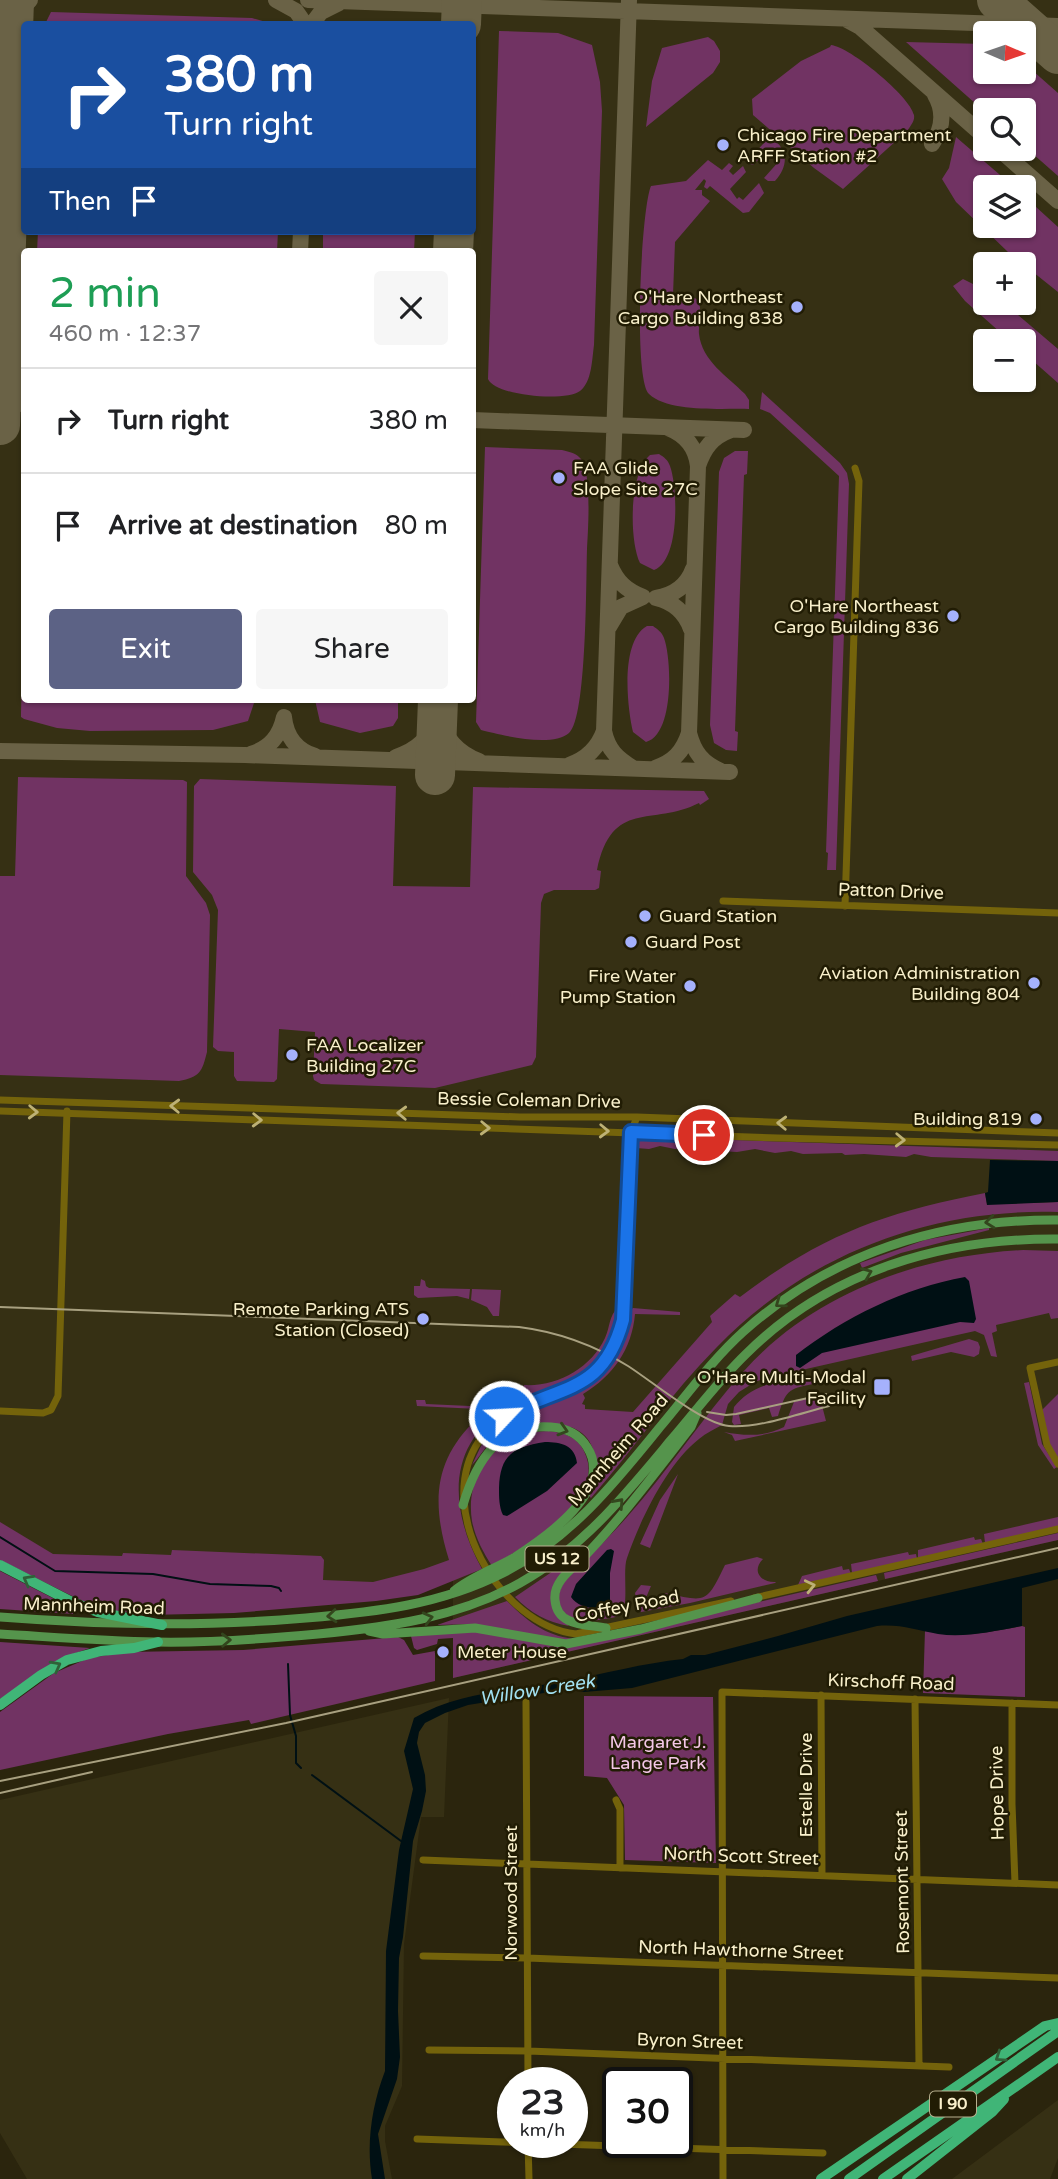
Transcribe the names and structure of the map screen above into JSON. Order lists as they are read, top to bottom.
{
  "streets": {
    "highway": ["I 90"],
    "main road": ["Mannheim Road", "US 12"],
    "street": [
      "Patton Drive",
      "Bessie Coleman Drive",
      "Coffey Road",
      "Kirschoff Road",
      "Estelle Drive",
      "Hope Drive",
      "North Scott Street",
      "Rosemont Street",
      "Norwood Street",
      "North Hawthorne Street",
      "Byron Street"
    ]
  },
  "crossings": [
    ["Bessie Coleman Drive", "Coffey Road"],
    ["Kirschoff Road", "Estelle Drive"],
    ["Kirschoff Road", "Hope Drive"],
    ["Kirschoff Road", "North Scott Street"],
    ["Kirschoff Road", "Rosemont Street"],
    ["Estelle Drive", "North Scott Street"],
    ["Hope Drive", "North Scott Street"],
    ["North Scott Street", "Rosemont Street"],
    ["North Scott Street", "Norwood Street"],
    ["Rosemont Street", "North Hawthorne Street"],
    ["Rosemont Street", "Byron Street"],
    ["Norwood Street", "North Hawthorne Street"],
    ["Norwood Street", "Byron Street"]
  ],
  "water": ["Willow Creek"],
  "parks": ["Margaret J. Lange Park"],
  "places": {
    "other": [
      "Chicago Fire Department ARFF Station #2",
      "O'Hare Northeast Cargo Building 838",
      "FAA Glide Slope Site 27C",
      "O'Hare Northeast Cargo Building 836",
      "Guard Station",
      "Guard Post",
      "Aviation Administration Building 804",
      "Fire Water Pump Station",
      "FAA Localizer Building 27C",
      "Building 819",
      "Remote Parking ATS Station (Closed)",
      "Meter House"
    ],
    "transit": ["O'Hare Multi-Modal Facility"]
  },
  "north": "right",
  "page": {
    "map_buttons": ["+", "−"],
    "turn": ["380 m", "Turn right"],
    "then": "Then",
    "heading": ["2 min", "460 m · 12:37"],
    "list": [
      {
        "name": "Turn right",
        "value": "380 m"
      },
      {
        "name": "Arrive at destination",
        "value": "80 m"
      }
    ],
    "buttons": ["Exit", "Share"],
    "speed": "23 km/h",
    "limit": "30"
  }
}
